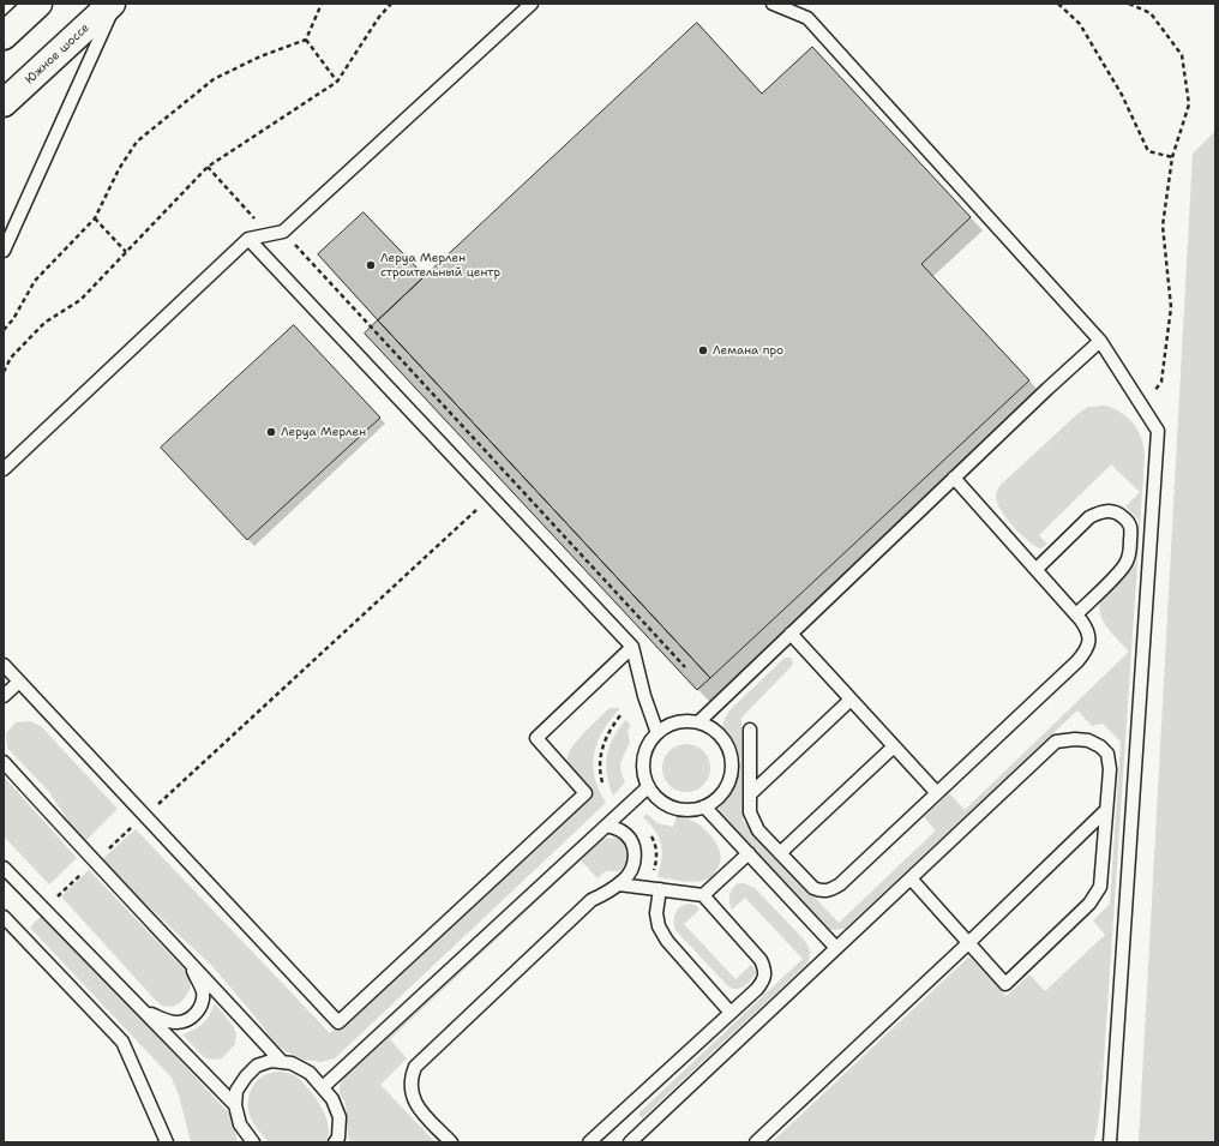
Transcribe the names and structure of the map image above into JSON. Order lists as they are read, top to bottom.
{
  "streets": {
    "main road": ["Южное шоссе"]
  },
  "places": ["Леруа Мерлен строительный центр", "Лемана про", "Леруа Мерлен"]
}
